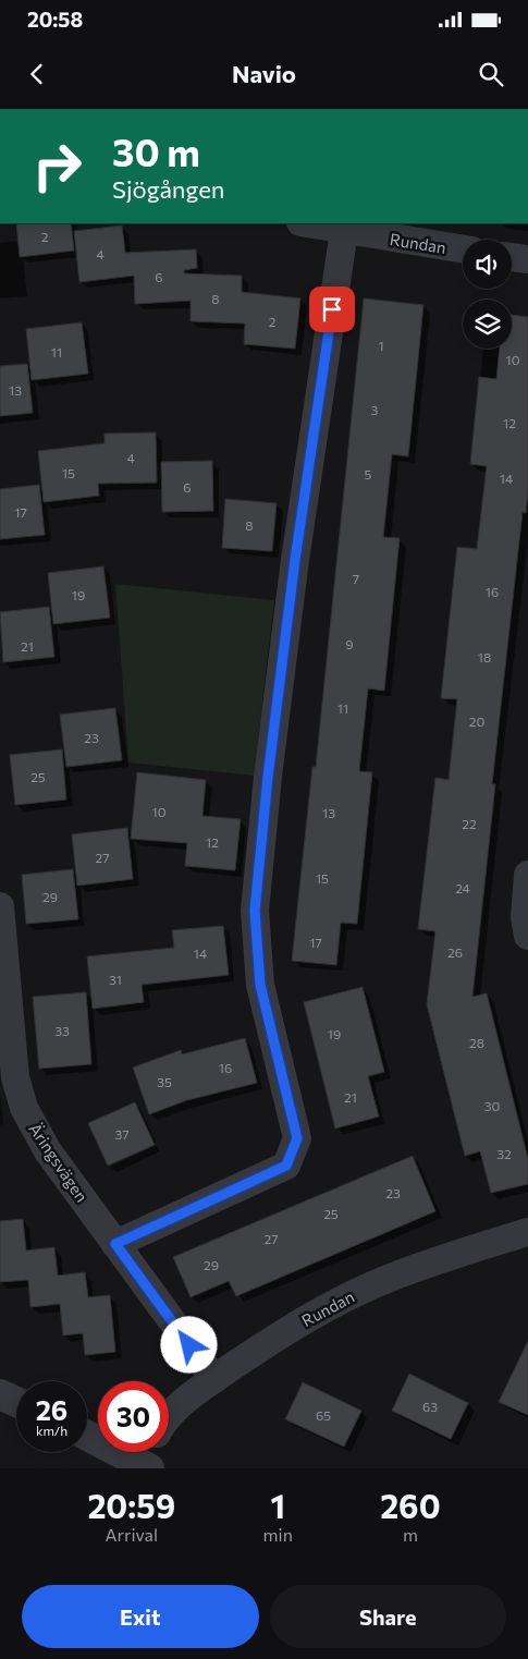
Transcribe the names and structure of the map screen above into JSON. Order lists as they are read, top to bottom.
{
  "streets": {
    "street": ["Rundan", "Äringsvägen"]
  },
  "crossings": [
    ["Rundan", "Äringsvägen"]
  ],
  "house_numbers": [
    "2",
    "4",
    "6",
    "8",
    "2",
    "1",
    "11",
    "10",
    "13",
    "3",
    "12",
    "4",
    "15",
    "5",
    "14",
    "6",
    "17",
    "8",
    "7",
    "16",
    "19",
    "9",
    "21",
    "18",
    "11",
    "20",
    "23",
    "25",
    "10",
    "13",
    "22",
    "12",
    "27",
    "15",
    "24",
    "29",
    "17",
    "26",
    "14",
    "31",
    "33",
    "19",
    "28",
    "16",
    "35",
    "21",
    "30",
    "37",
    "32",
    "23",
    "25",
    "27",
    "29",
    "63",
    "65"
  ],
  "page": {
    "status": "20:58",
    "header": "Navio",
    "turn": ["30 m", "Sjögången"],
    "speed": "26 km/h",
    "limit": "30",
    "eta": [
      "20:59",
      "Arrival",
      "1",
      "min",
      "260",
      "m"
    ],
    "buttons": ["Exit", "Share"]
  }
}
